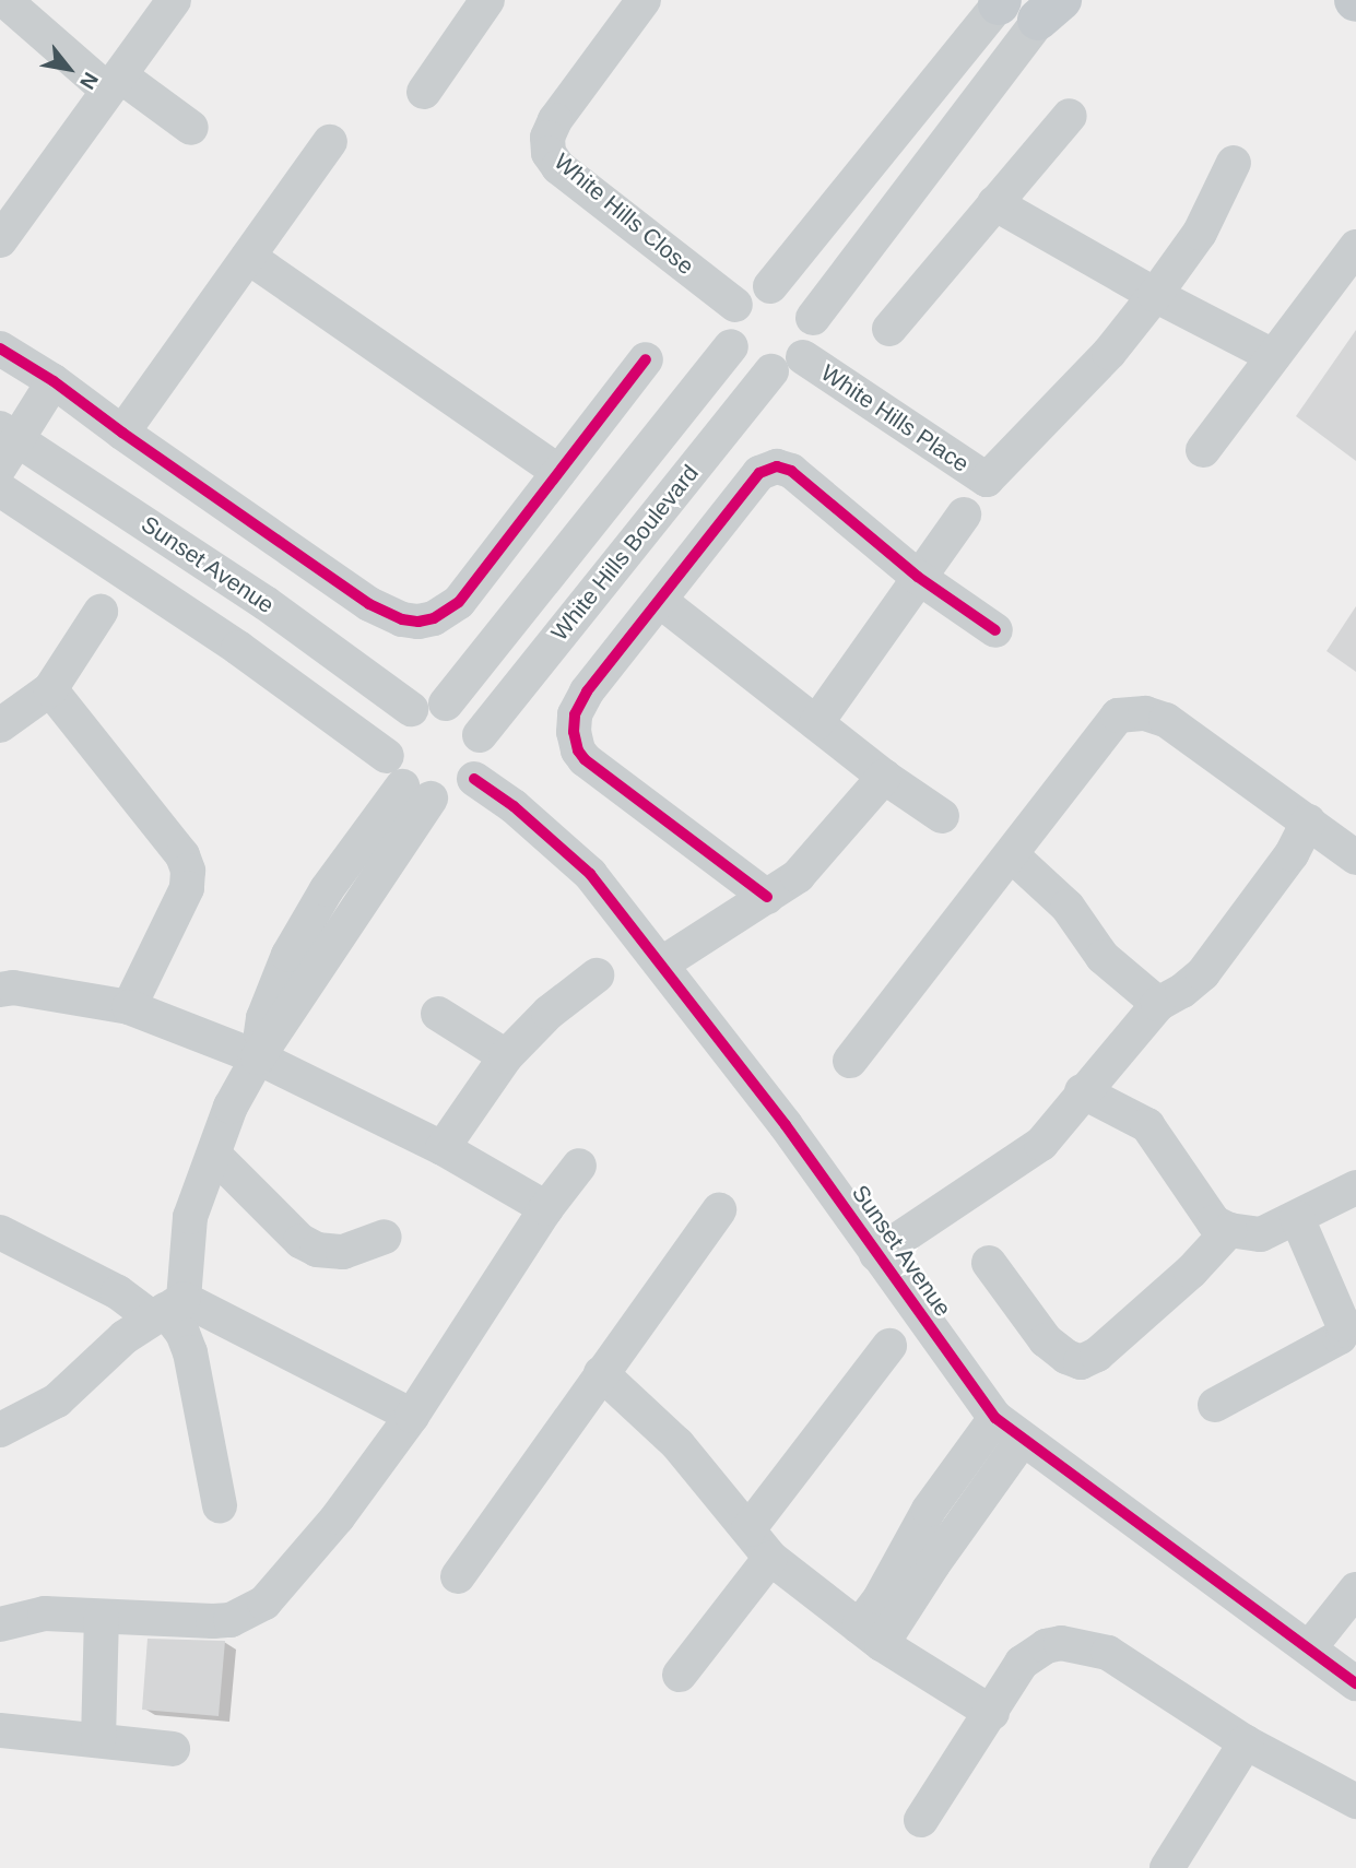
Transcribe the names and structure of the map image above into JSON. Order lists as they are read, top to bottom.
{
  "streets": {
    "street": [
      "White Hills Close",
      "White Hills Place",
      "White Hills Boulevard",
      "Sunset Avenue"
    ]
  },
  "crossings": [
    ["White Hills Close", "White Hills Place"],
    ["White Hills Close", "White Hills Boulevard"],
    ["White Hills Place", "White Hills Boulevard"],
    ["White Hills Boulevard", "Sunset Avenue"]
  ],
  "north": "bottom right"
}
